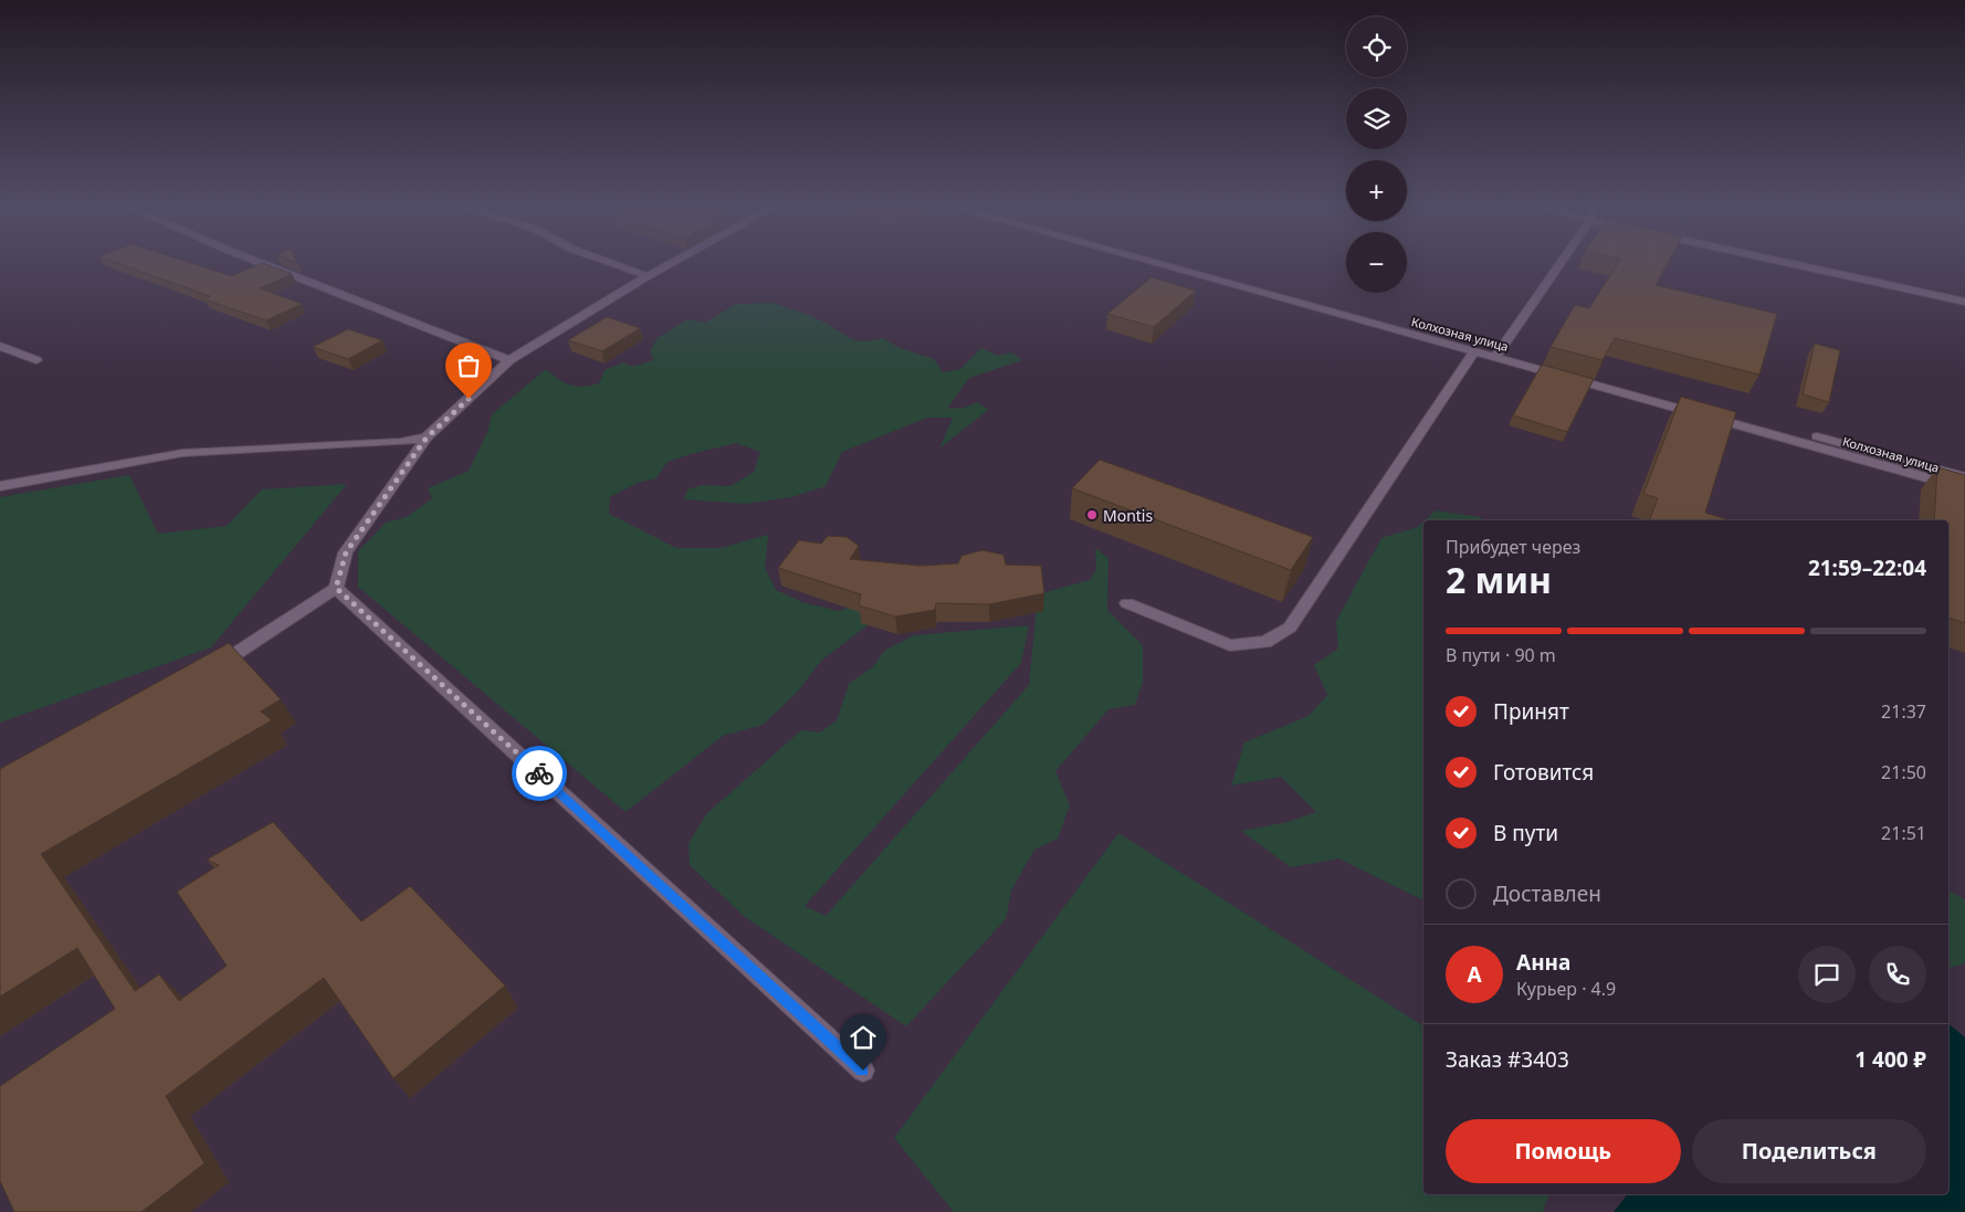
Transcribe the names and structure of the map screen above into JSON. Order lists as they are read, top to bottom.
{
  "streets": {
    "street": ["Колхозная улица"]
  },
  "places": ["Montis"],
  "page": {
    "map_buttons": ["+", "−"],
    "heading": ["2 мин", "Прибудет через", "21:59–22:04"],
    "panel": [
      "Анна",
      "Курьер · 4.9",
      "Заказ #3403",
      "1 400 ₽"
    ],
    "bar": "В пути · 90 m",
    "list": [
      ["Принят", "21:37"],
      ["Готовится", "21:50"],
      ["В пути", "21:51"],
      "Доставлен"
    ],
    "round": "А",
    "buttons": ["Помощь", "Поделиться"]
  }
}
